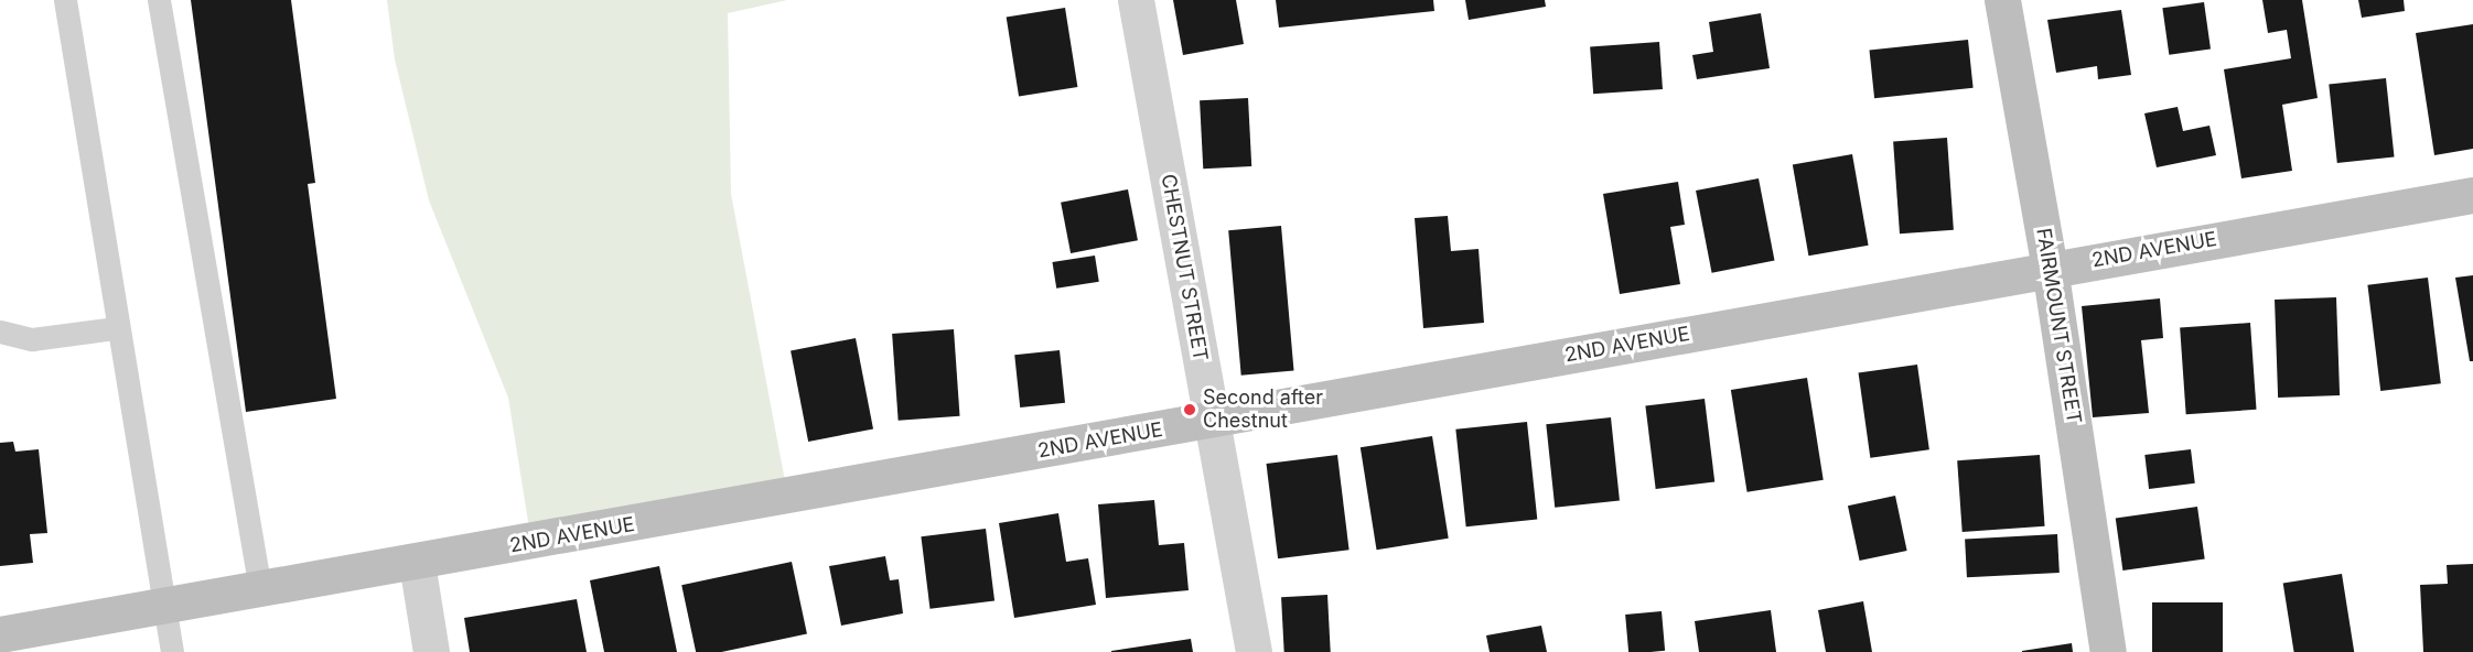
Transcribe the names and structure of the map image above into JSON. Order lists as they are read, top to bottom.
{
  "streets": {
    "street": ["2ND AVENUE", "CHESTNUT STREET", "FAIRMOUNT STREET"]
  },
  "crossings": [
    ["2ND AVENUE", "CHESTNUT STREET"],
    ["2ND AVENUE", "FAIRMOUNT STREET"]
  ],
  "places": ["Second after Chestnut"]
}
